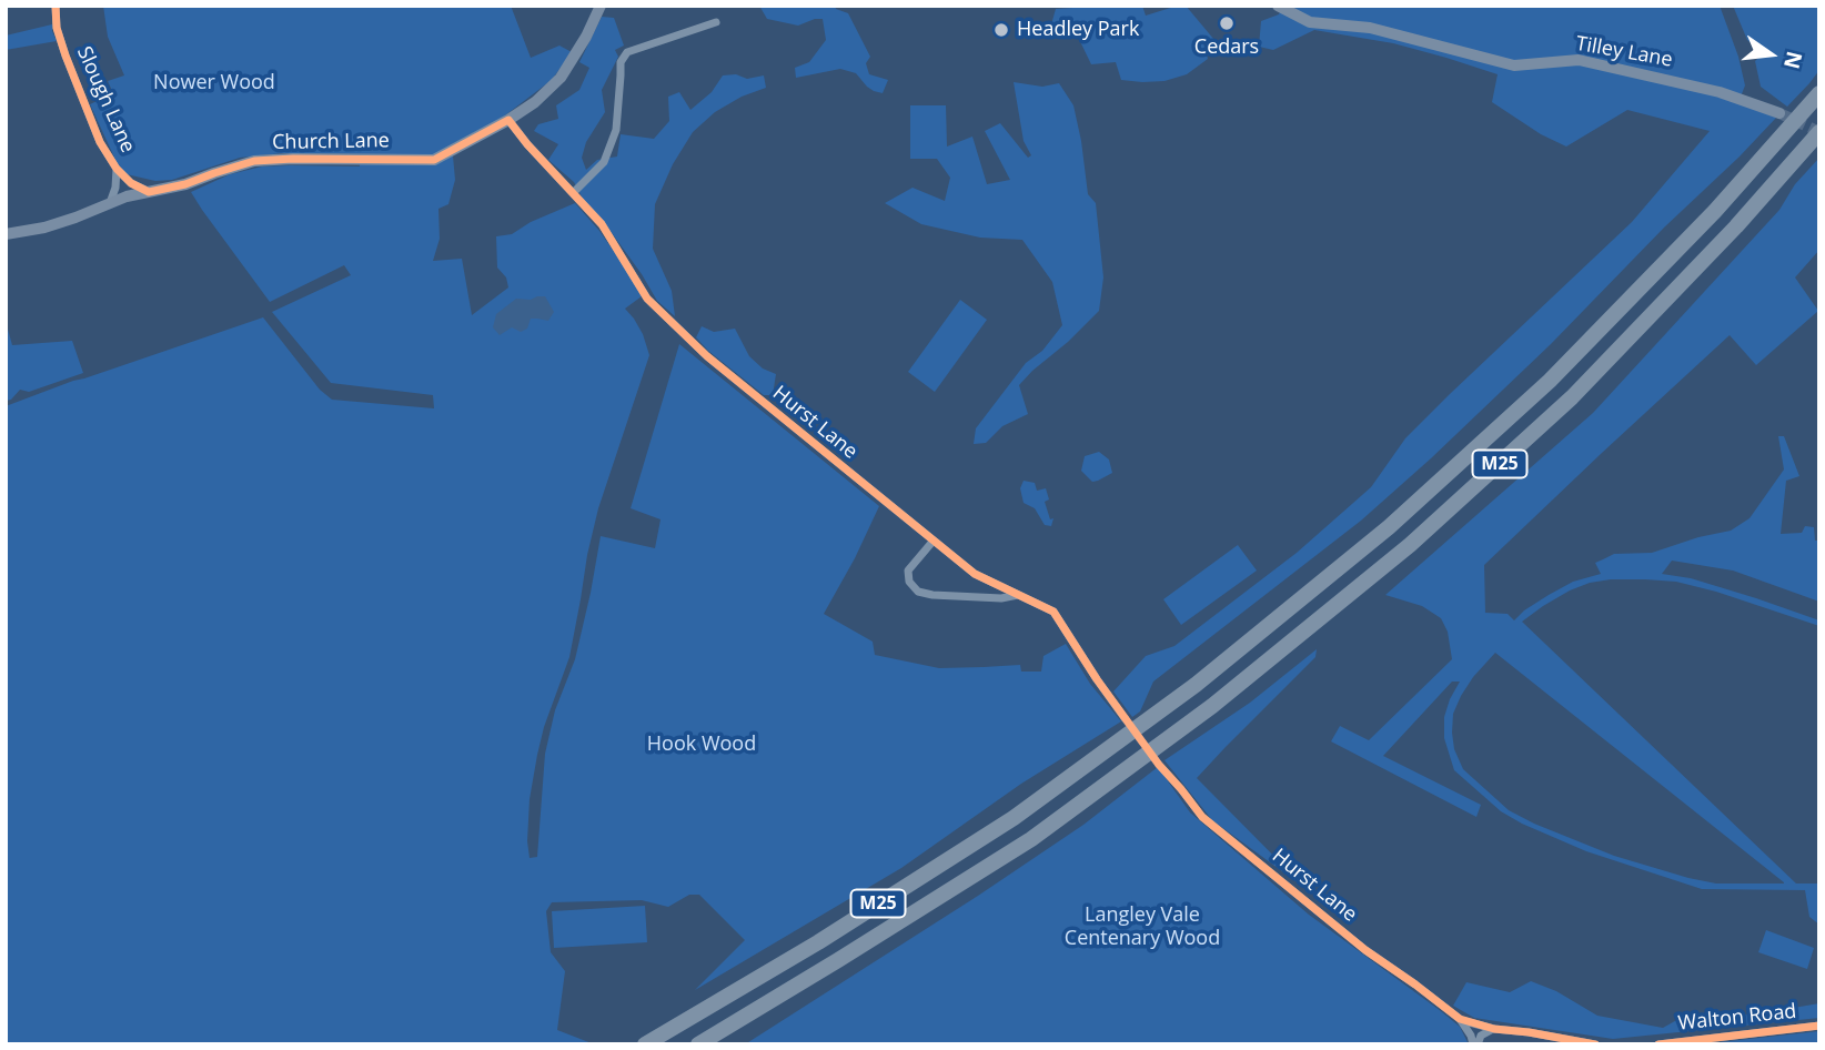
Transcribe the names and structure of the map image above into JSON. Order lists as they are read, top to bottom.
{
  "streets": {
    "highway": ["M25"],
    "street": [
      "Tilley Lane",
      "Slough Lane",
      "Church Lane",
      "Hurst Lane",
      "Walton Road"
    ]
  },
  "crossings": [
    ["Slough Lane", "Church Lane"],
    ["Church Lane", "Hurst Lane"]
  ],
  "parks": ["Nower Wood", "Hook Wood", "Langley Vale Centenary Wood"],
  "places": ["Cedars", "Headley Park"],
  "north": "right"
}
